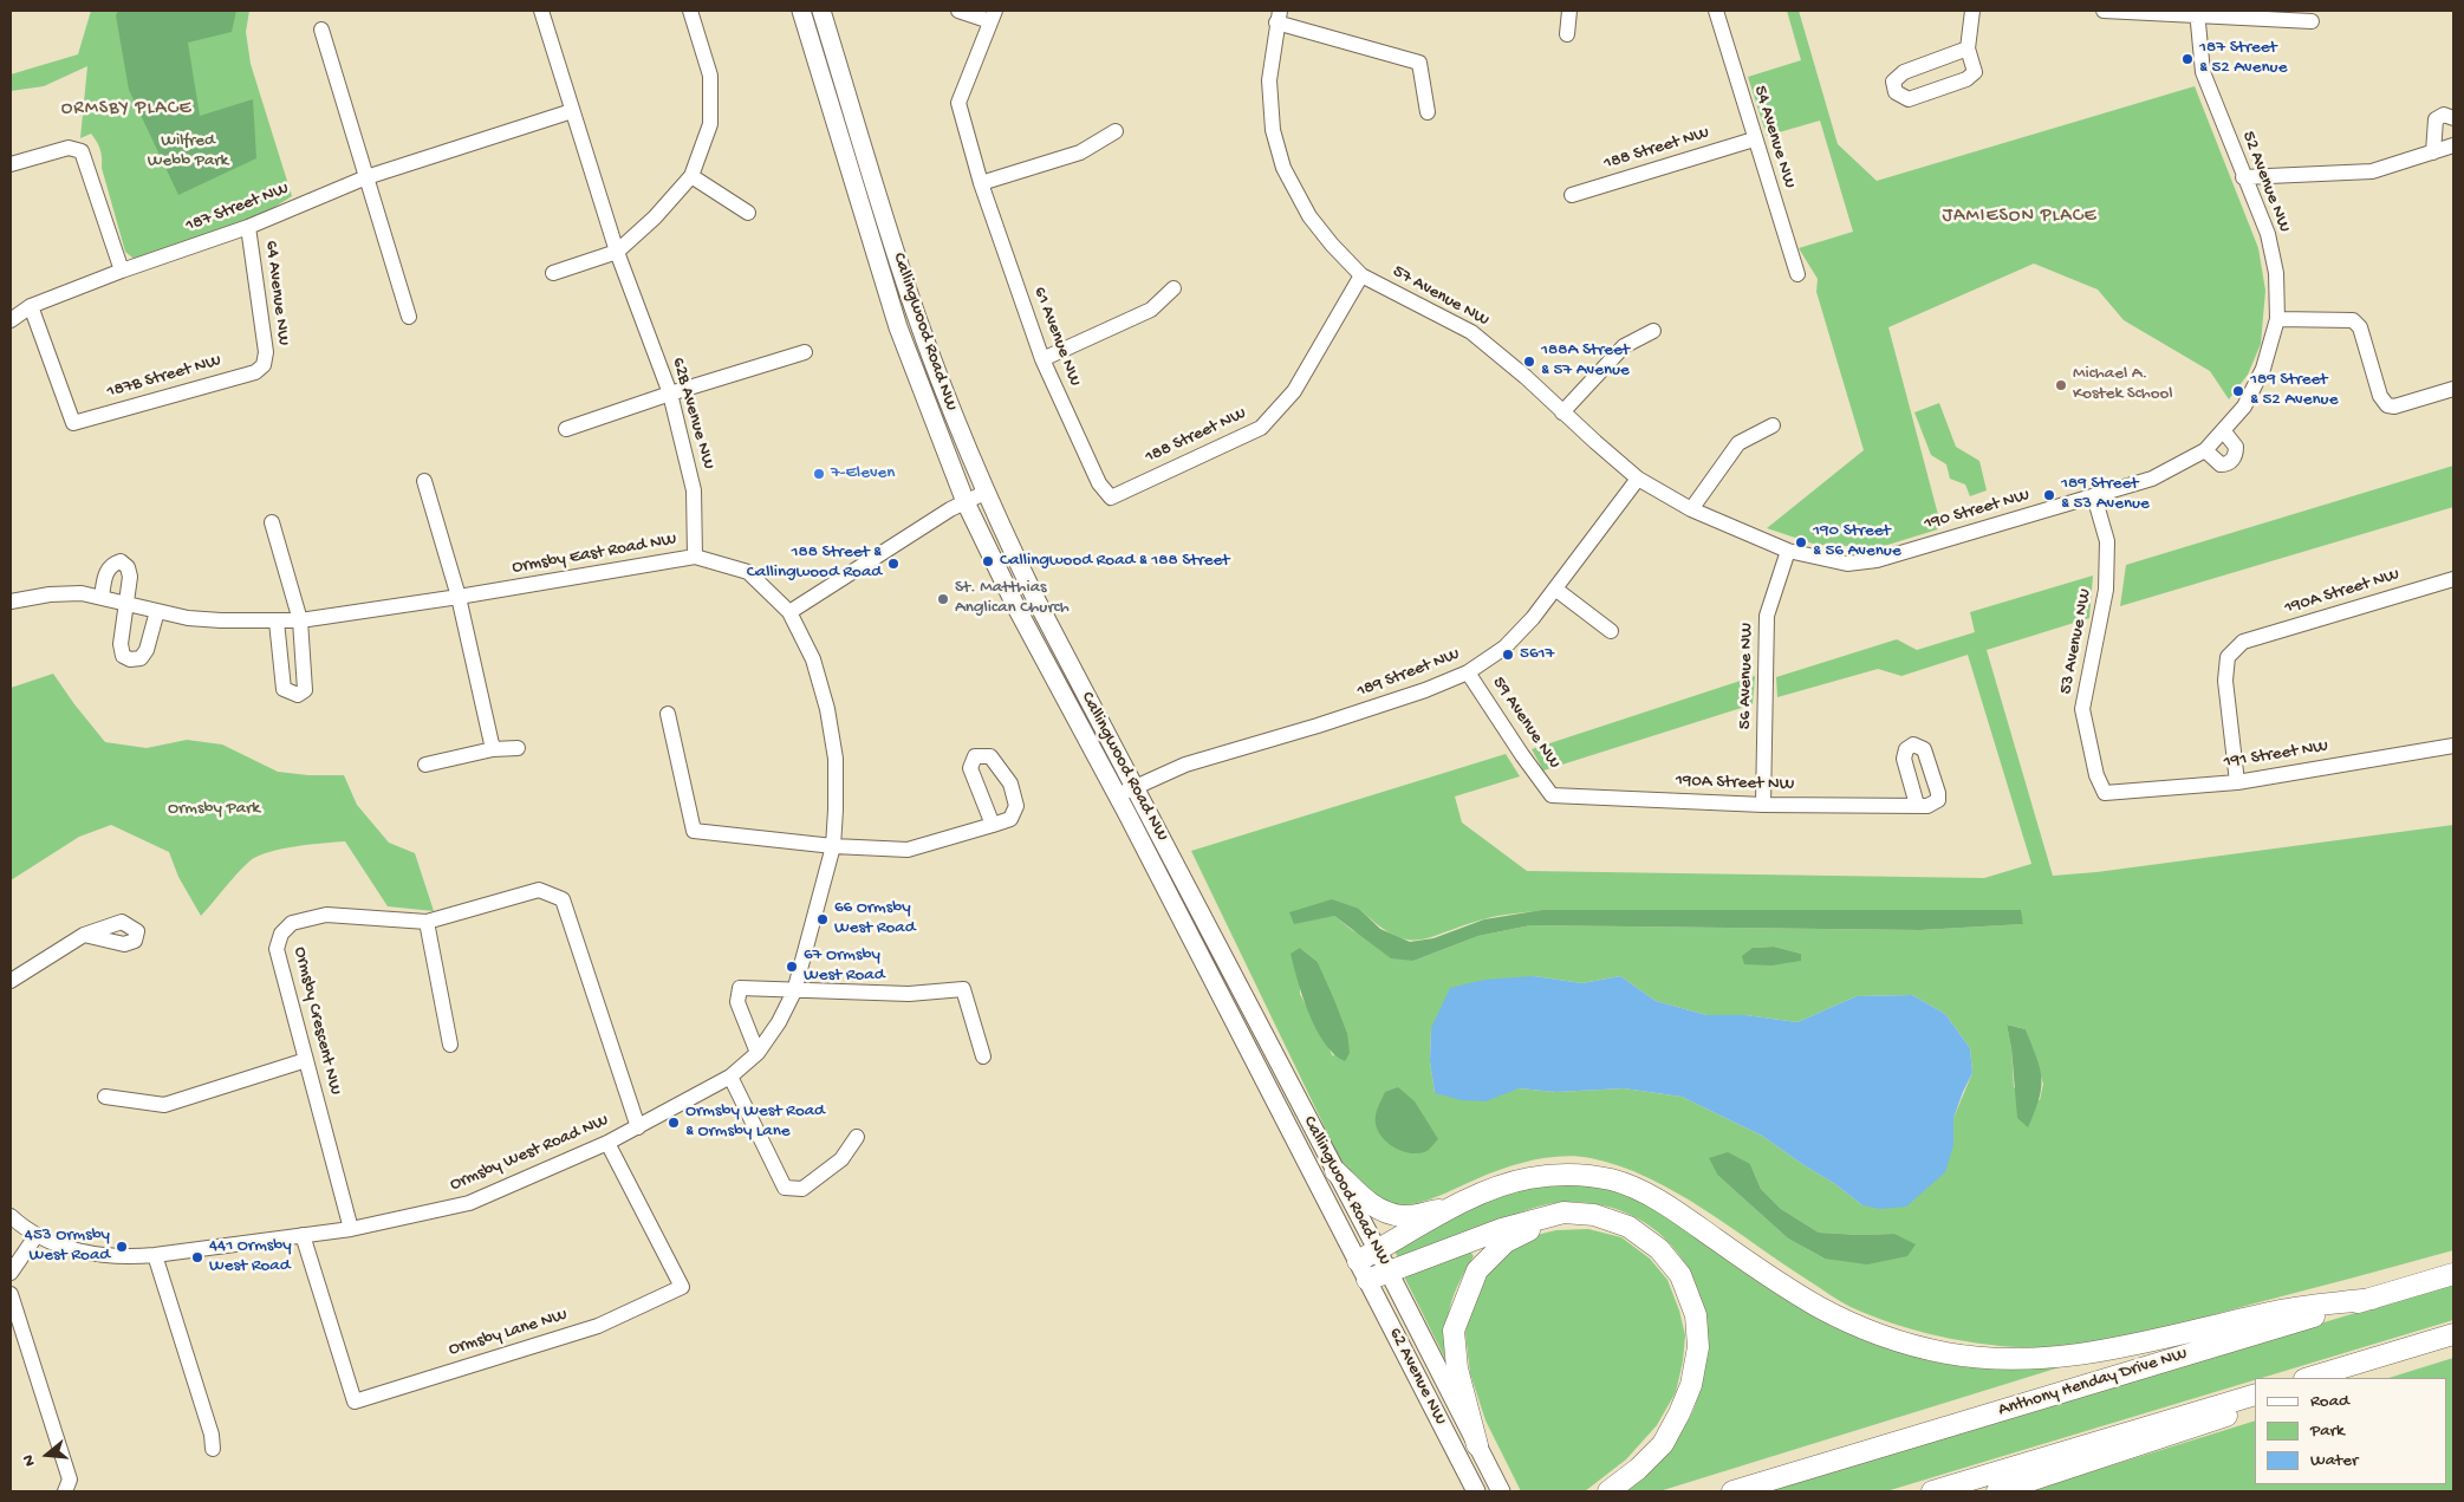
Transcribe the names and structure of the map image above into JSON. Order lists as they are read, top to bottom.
{
  "streets": {
    "highway": ["Anthony Henday Drive NW"],
    "main road": ["Callingwood Road NW", "62 Avenue NW"],
    "street": [
      "54 Avenue NW",
      "188 Street NW",
      "52 Avenue NW",
      "187 Street NW",
      "64 Avenue NW",
      "57 Avenue NW",
      "61 Avenue NW",
      "187B Street NW",
      "62B Avenue NW",
      "190 Street NW",
      "Ormsby East Road NW",
      "190A Street NW",
      "53 Avenue NW",
      "189 Street NW",
      "56 Avenue NW",
      "59 Avenue NW",
      "191 Street NW",
      "Ormsby Crescent NW",
      "Ormsby West Road NW",
      "Ormsby Lane NW"
    ]
  },
  "crossings": [
    ["54 Avenue NW", "188 Street NW"],
    ["188 Street NW", "57 Avenue NW"],
    ["188 Street NW", "61 Avenue NW"],
    ["52 Avenue NW", "190 Street NW"],
    ["187 Street NW", "64 Avenue NW"],
    ["187 Street NW", "187B Street NW"],
    ["187 Street NW", "62B Avenue NW"],
    ["64 Avenue NW", "187B Street NW"],
    ["57 Avenue NW", "190 Street NW"],
    ["57 Avenue NW", "189 Street NW"],
    ["57 Avenue NW", "56 Avenue NW"],
    ["Callingwood Road NW", "189 Street NW"],
    ["Callingwood Road NW", "62 Avenue NW"],
    ["62B Avenue NW", "Ormsby East Road NW"],
    ["190 Street NW", "53 Avenue NW"],
    ["190 Street NW", "56 Avenue NW"],
    ["Ormsby East Road NW", "Ormsby West Road NW"],
    ["190A Street NW", "56 Avenue NW"],
    ["190A Street NW", "59 Avenue NW"],
    ["190A Street NW", "191 Street NW"],
    ["53 Avenue NW", "191 Street NW"],
    ["189 Street NW", "59 Avenue NW"],
    ["Ormsby Crescent NW", "Ormsby West Road NW"],
    ["Ormsby West Road NW", "Ormsby Lane NW"]
  ],
  "districts": ["ORMSBY PLACE", "JAMIESON PLACE"],
  "parks": ["Wilfred Webb Park", "Ormsby Park"],
  "places": [
    "187 Street & 52 Avenue",
    "188A Street & 57 Avenue",
    "Michael A. Kostek School",
    "189 Street & 52 Avenue",
    "7-Eleven",
    "189 Street & 53 Avenue",
    "190 Street & 56 Avenue",
    "Callingwood Road & 188 Street",
    "188 Street & Callingwood Road",
    "St. Matthias Anglican Church",
    "5617",
    "66 Ormsby West Road",
    "67 Ormsby West Road",
    "Ormsby West Road & Ormsby Lane",
    "453 Ormsby West Road",
    "441 Ormsby West Road"
  ],
  "legend": ["Road", "Park", "Water"],
  "north": "left"
}
